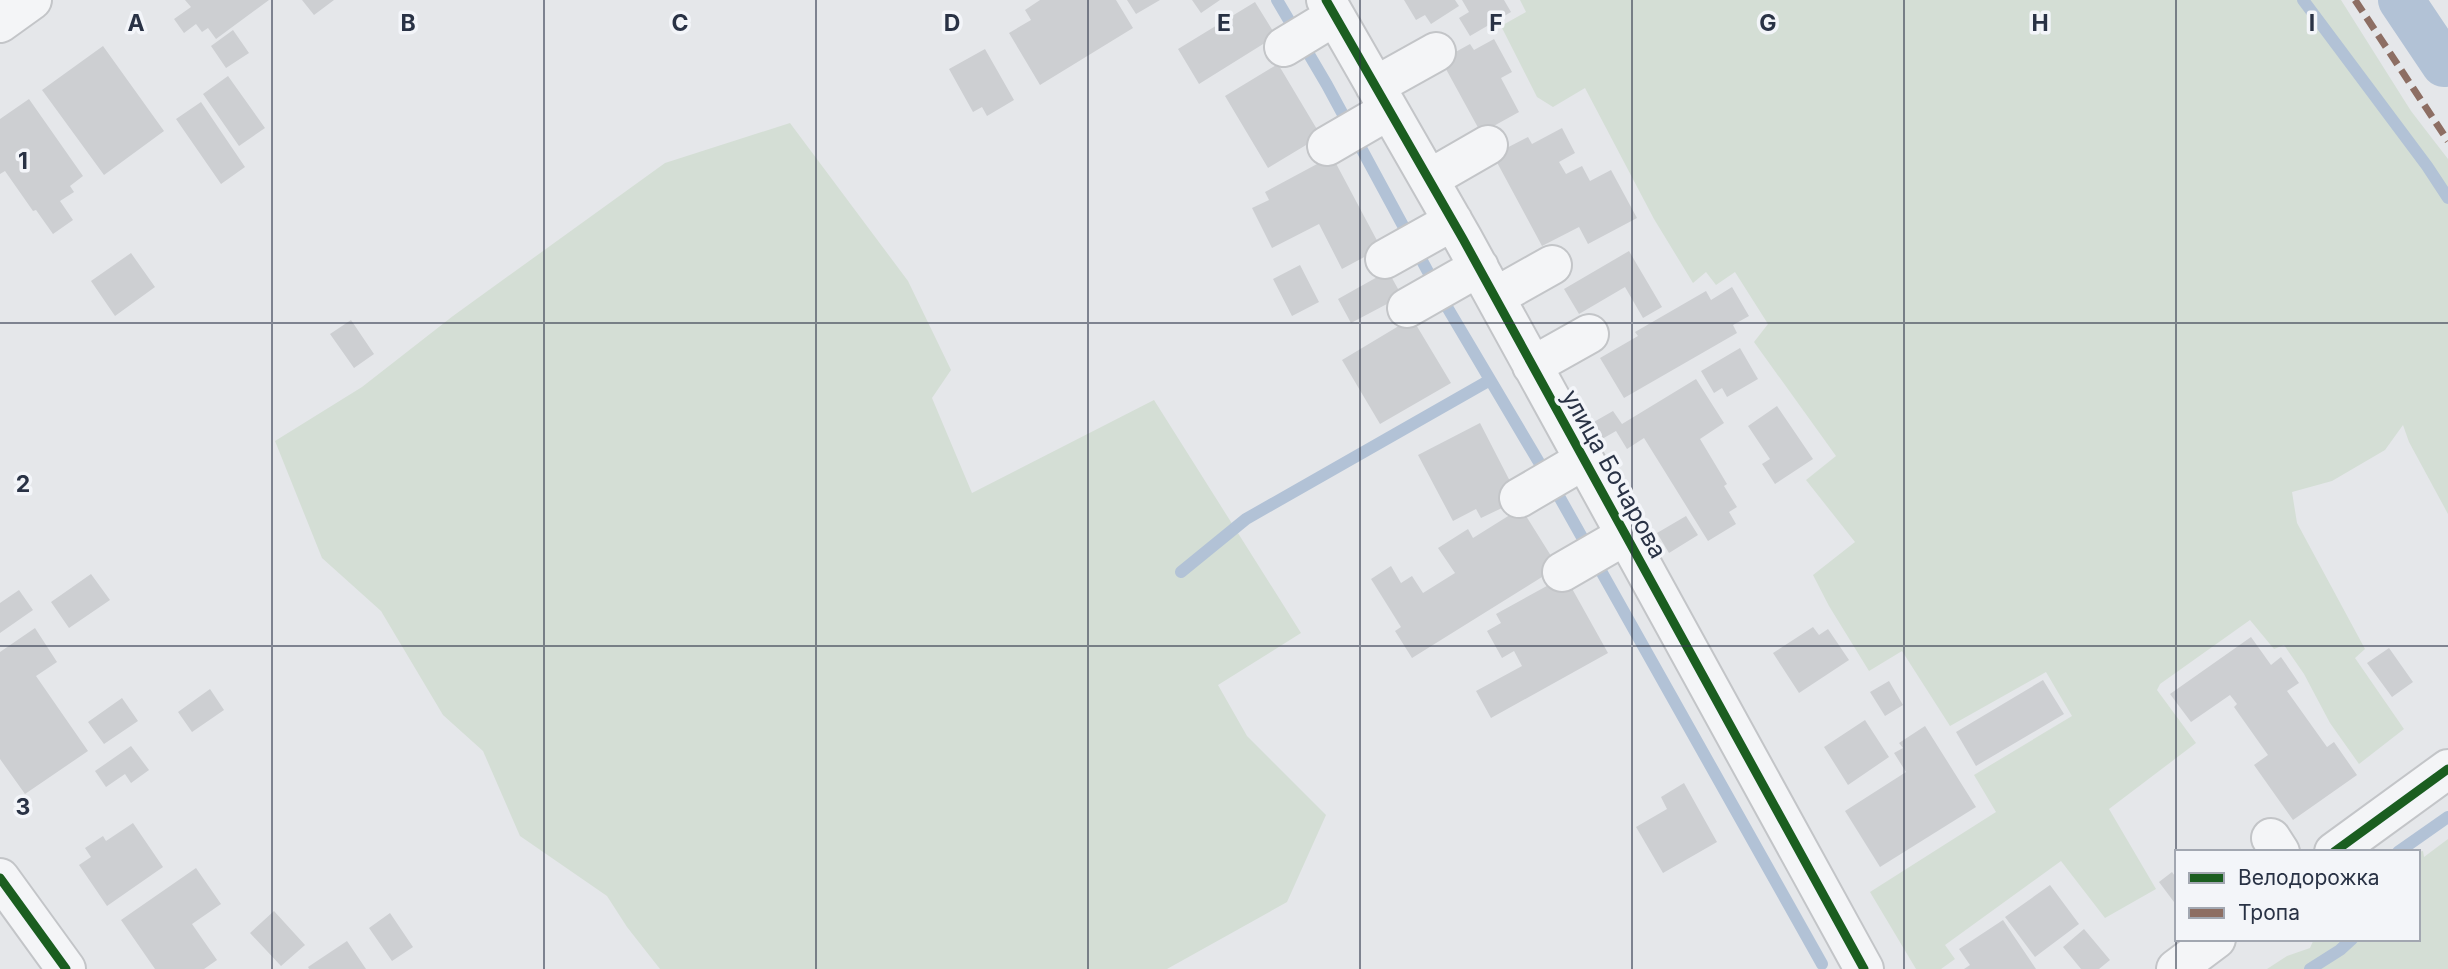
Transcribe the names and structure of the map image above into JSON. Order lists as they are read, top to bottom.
{
  "streets": {
    "street": ["улица Бочарова"]
  },
  "legend": ["Велодорожка", "Тропа"],
  "grid": {
    "columns": [
      "A",
      "B",
      "C",
      "D",
      "E",
      "F",
      "G",
      "H",
      "I"
    ],
    "rows": ["1", "2", "3"]
  }
}
